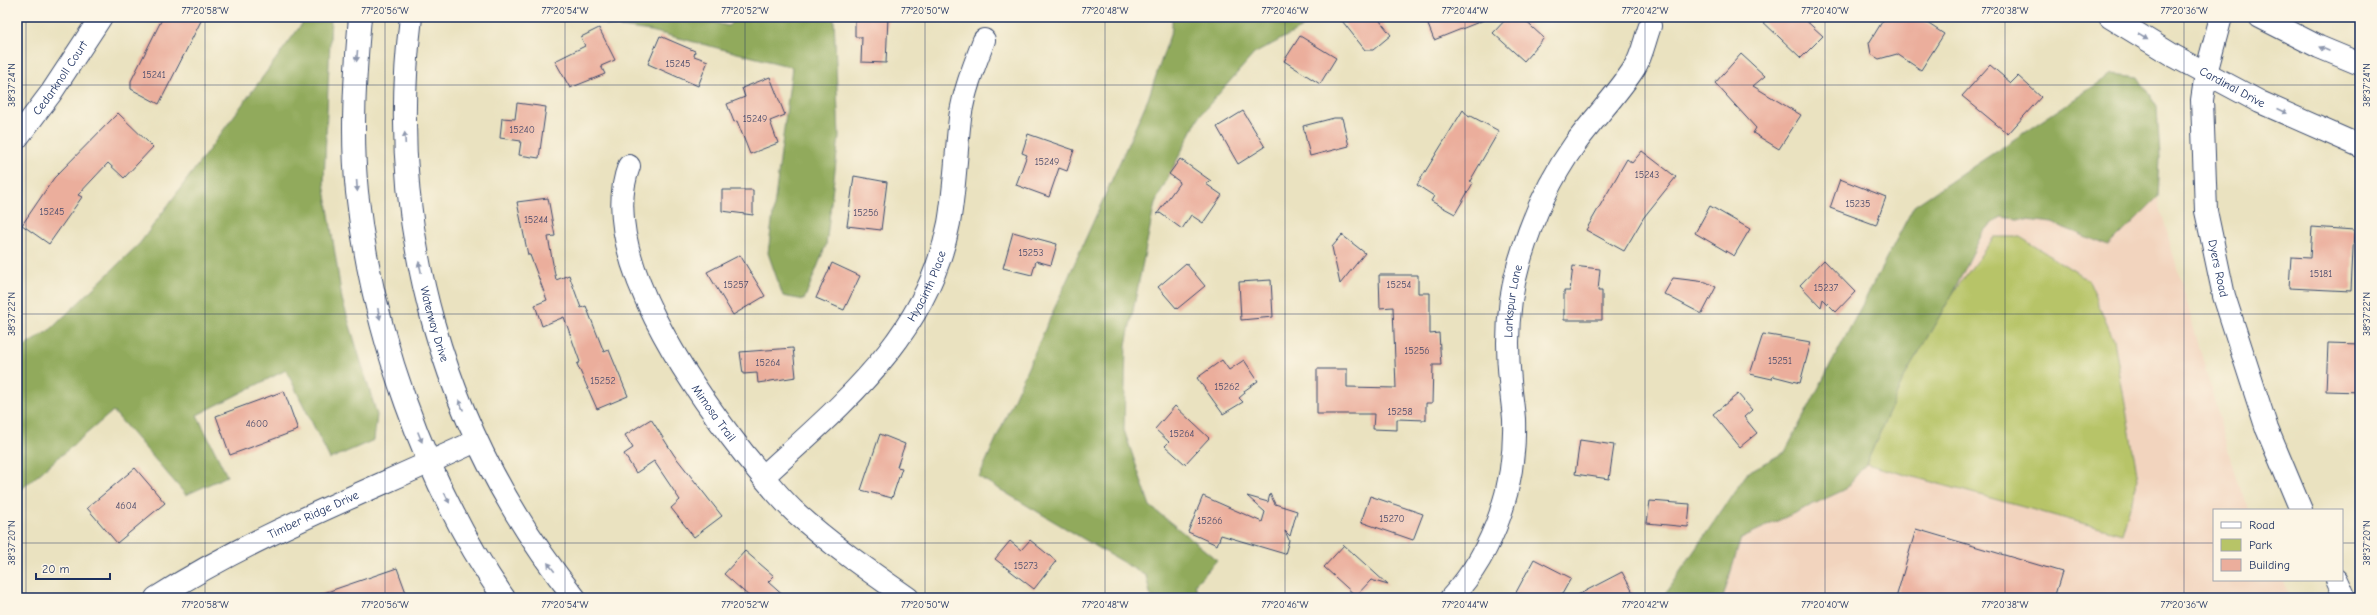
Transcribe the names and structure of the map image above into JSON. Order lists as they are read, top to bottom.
{
  "streets": {
    "street": [
      "Cedarknoll Court",
      "Cardinal Drive",
      "Dyers Road",
      "Hyacinth Place",
      "Larkspur Lane",
      "Waterway Drive",
      "Mimosa Trail",
      "Timber Ridge Drive"
    ]
  },
  "crossings": [
    ["Cardinal Drive", "Dyers Road"],
    ["Hyacinth Place", "Mimosa Trail"],
    ["Waterway Drive", "Timber Ridge Drive"]
  ],
  "house_numbers": [
    "15245",
    "15241",
    "15249",
    "15240",
    "15249",
    "15243",
    "15235",
    "15245",
    "15256",
    "15244",
    "15253",
    "15181",
    "15257",
    "15254",
    "15237",
    "15256",
    "15251",
    "15264",
    "15252",
    "15262",
    "15258",
    "4600",
    "15264",
    "4604",
    "15270",
    "15266",
    "15273"
  ],
  "legend": ["Road", "Park", "Building"],
  "scale_bar": "20 m",
  "coordinates": [
    "77°20'58\"W",
    "77°20'56\"W",
    "77°20'54\"W",
    "77°20'52\"W",
    "77°20'50\"W",
    "77°20'48\"W",
    "77°20'46\"W",
    "77°20'44\"W",
    "77°20'42\"W",
    "77°20'40\"W",
    "77°20'38\"W",
    "77°20'36\"W",
    "38°37'24\"N",
    "38°37'22\"N",
    "38°37'20\"N"
  ]
}
